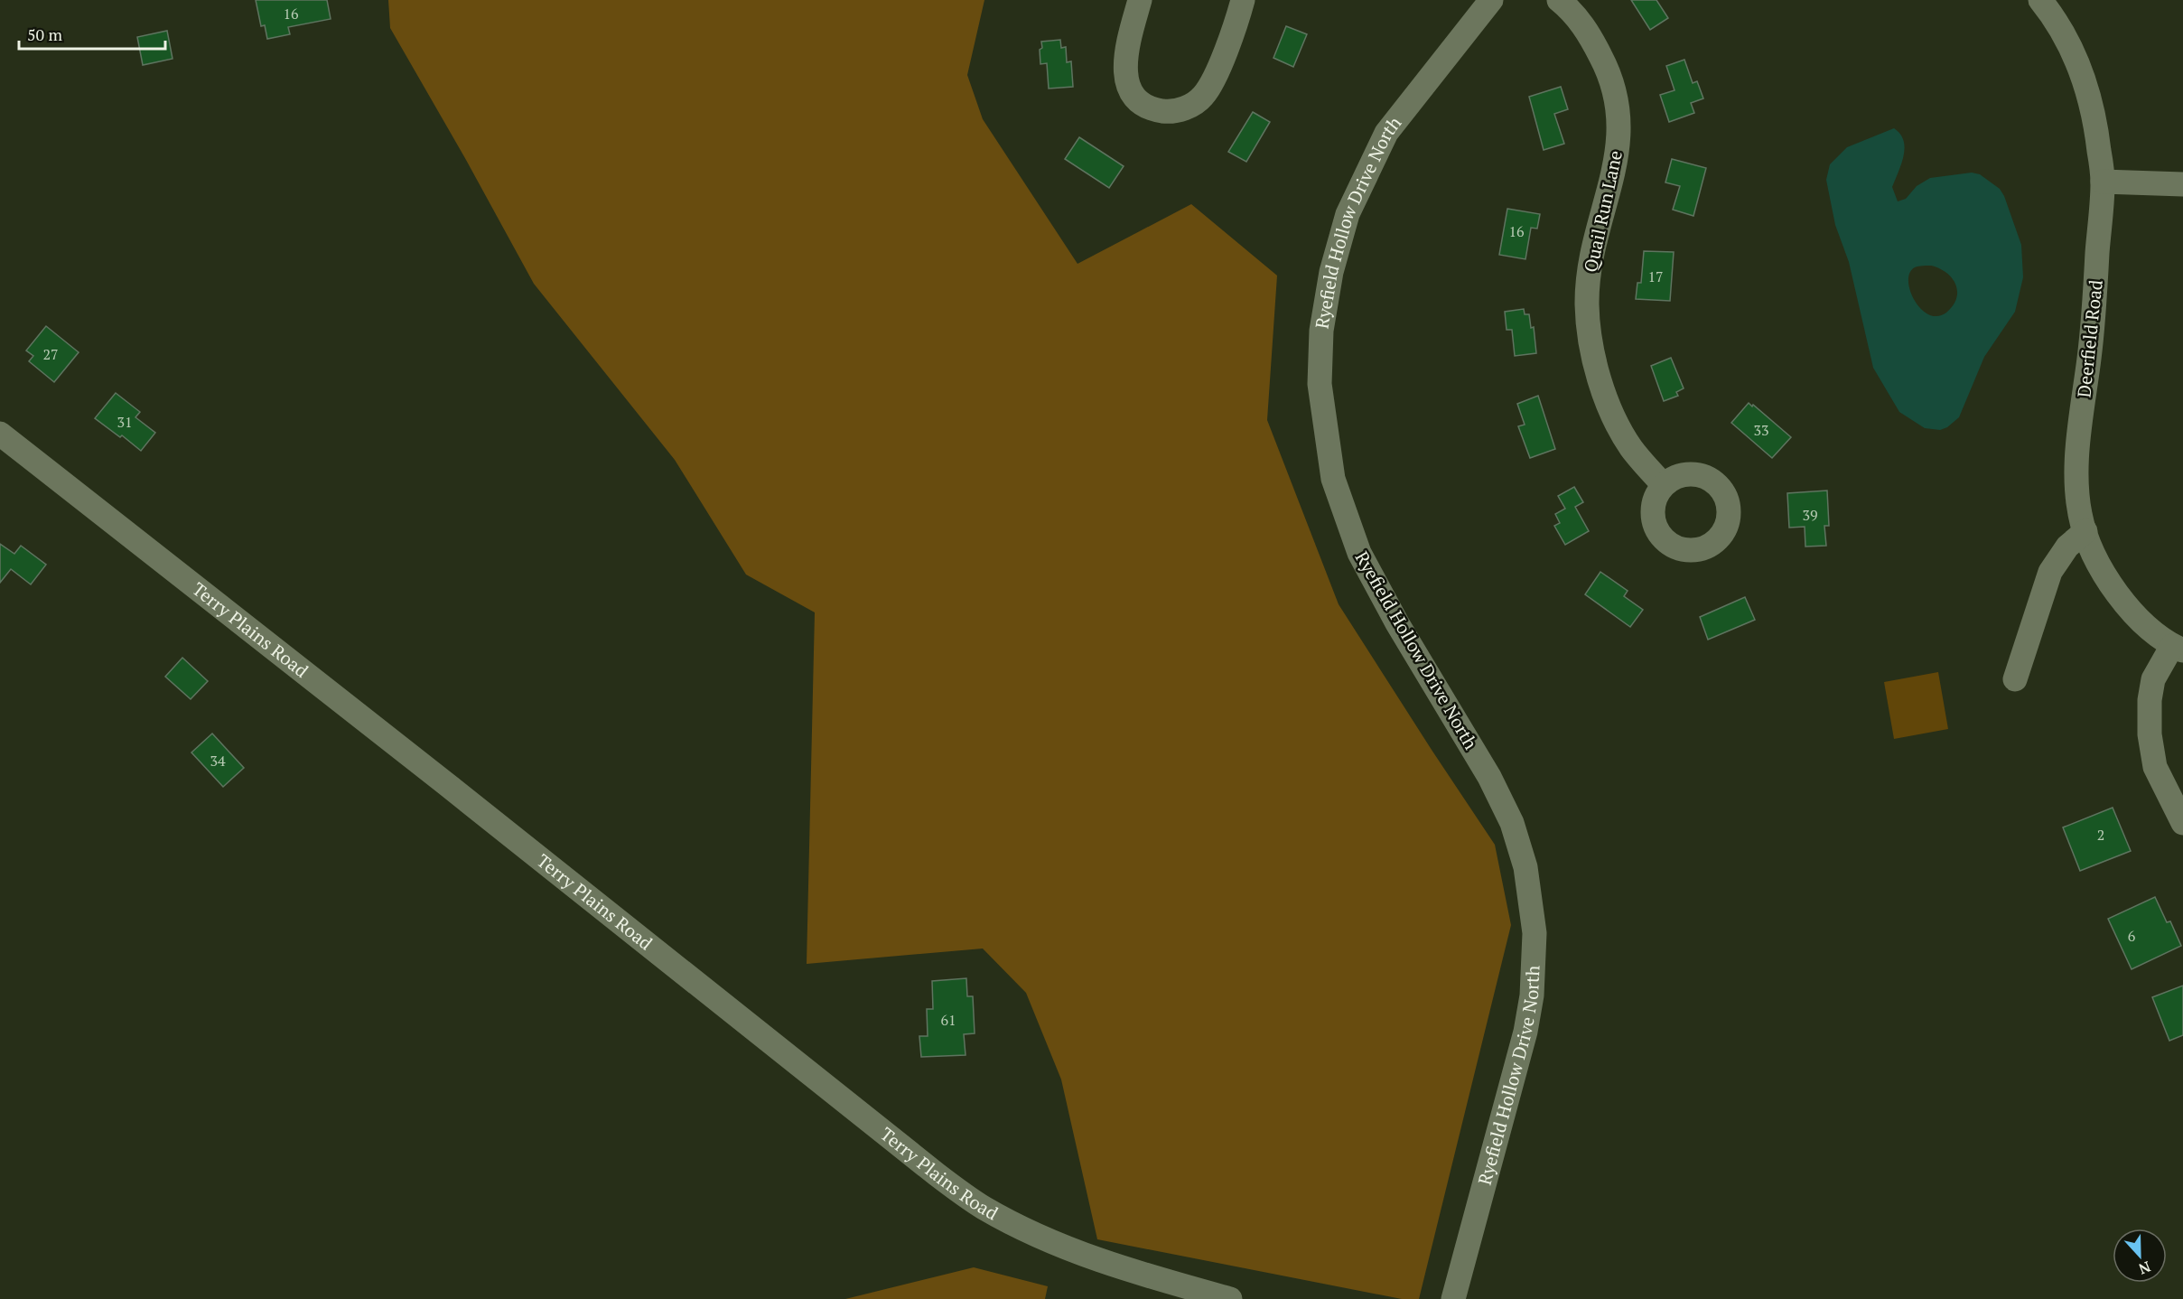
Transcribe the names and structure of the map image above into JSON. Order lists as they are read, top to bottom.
{
  "streets": {
    "street": [
      "Quail Run Lane",
      "Ryefield Hollow Drive North",
      "Deerfield Road",
      "Terry Plains Road"
    ]
  },
  "house_numbers": [
    "16",
    "16",
    "17",
    "27",
    "31",
    "33",
    "39",
    "34",
    "2",
    "6",
    "61"
  ],
  "scale_bar": "50 m",
  "north": "bottom"
}
